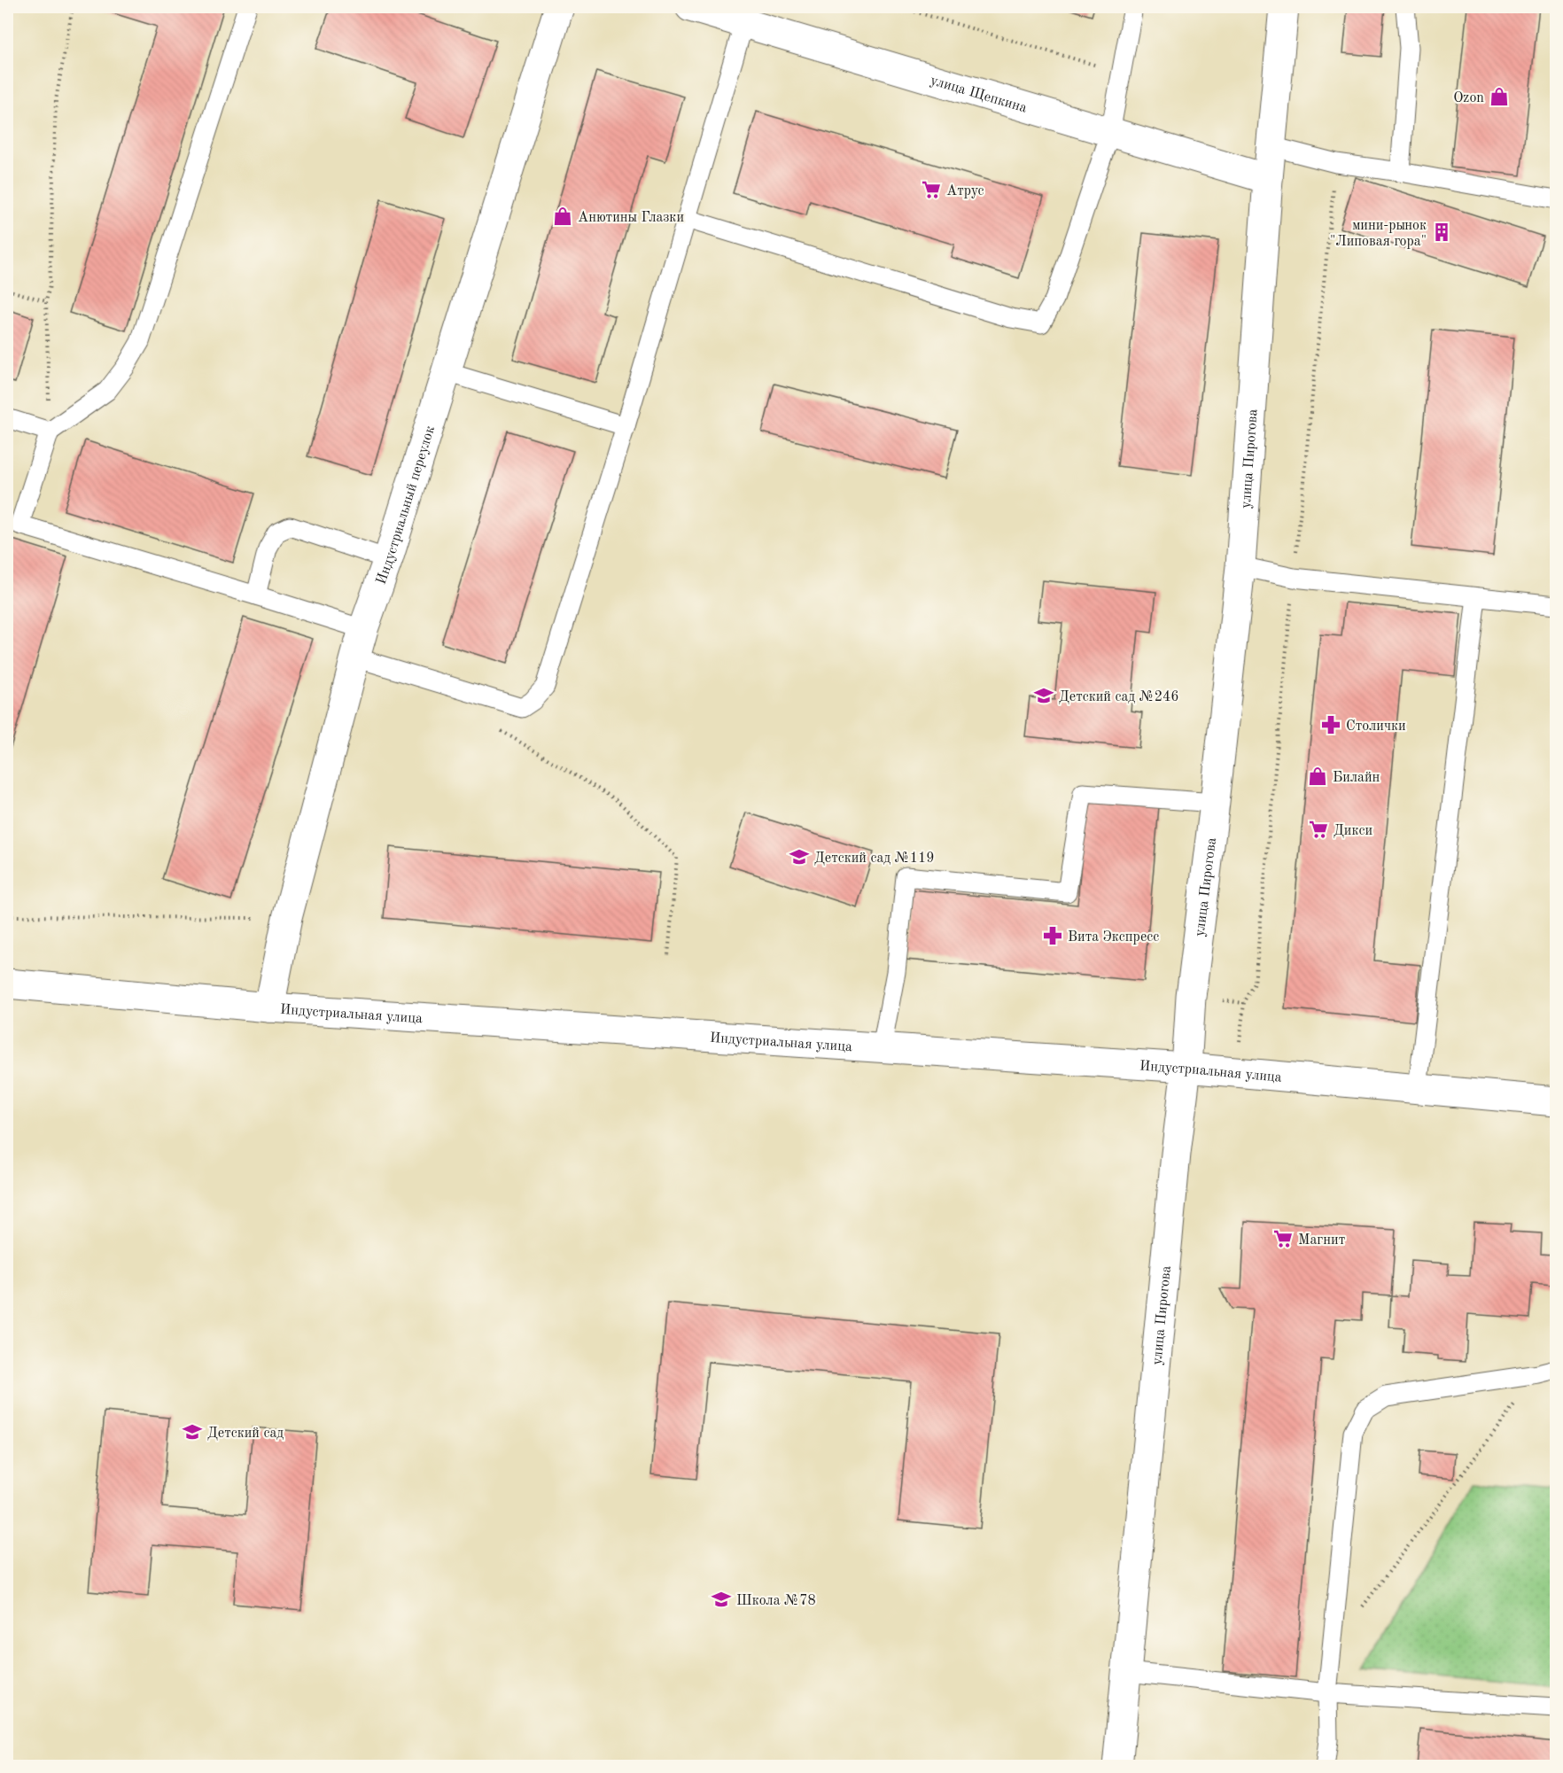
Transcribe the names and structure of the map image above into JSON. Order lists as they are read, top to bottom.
{
  "streets": {
    "street": [
      "улица Щепкина",
      "улица Пирогова",
      "Индустриальный переулок",
      "Индустриальная улица"
    ]
  },
  "crossings": [
    ["улица Щепкина", "улица Пирогова"],
    ["улица Пирогова", "Индустриальная улица"],
    ["Индустриальный переулок", "Индустриальная улица"]
  ],
  "places": {
    "shop": ["Ozon", "Анютины Глазки", "Билайн"],
    "supermarket": ["Атрус", "Дикси", "Магнит"],
    "building": ["мини-рынок \"Липовая гора\""],
    "school or university": [
      "Детский сад №246",
      "Детский сад №119",
      "Детский сад",
      "Школа №78"
    ],
    "pharmacy": ["Столички", "Вита Экспресс"]
  }
}
